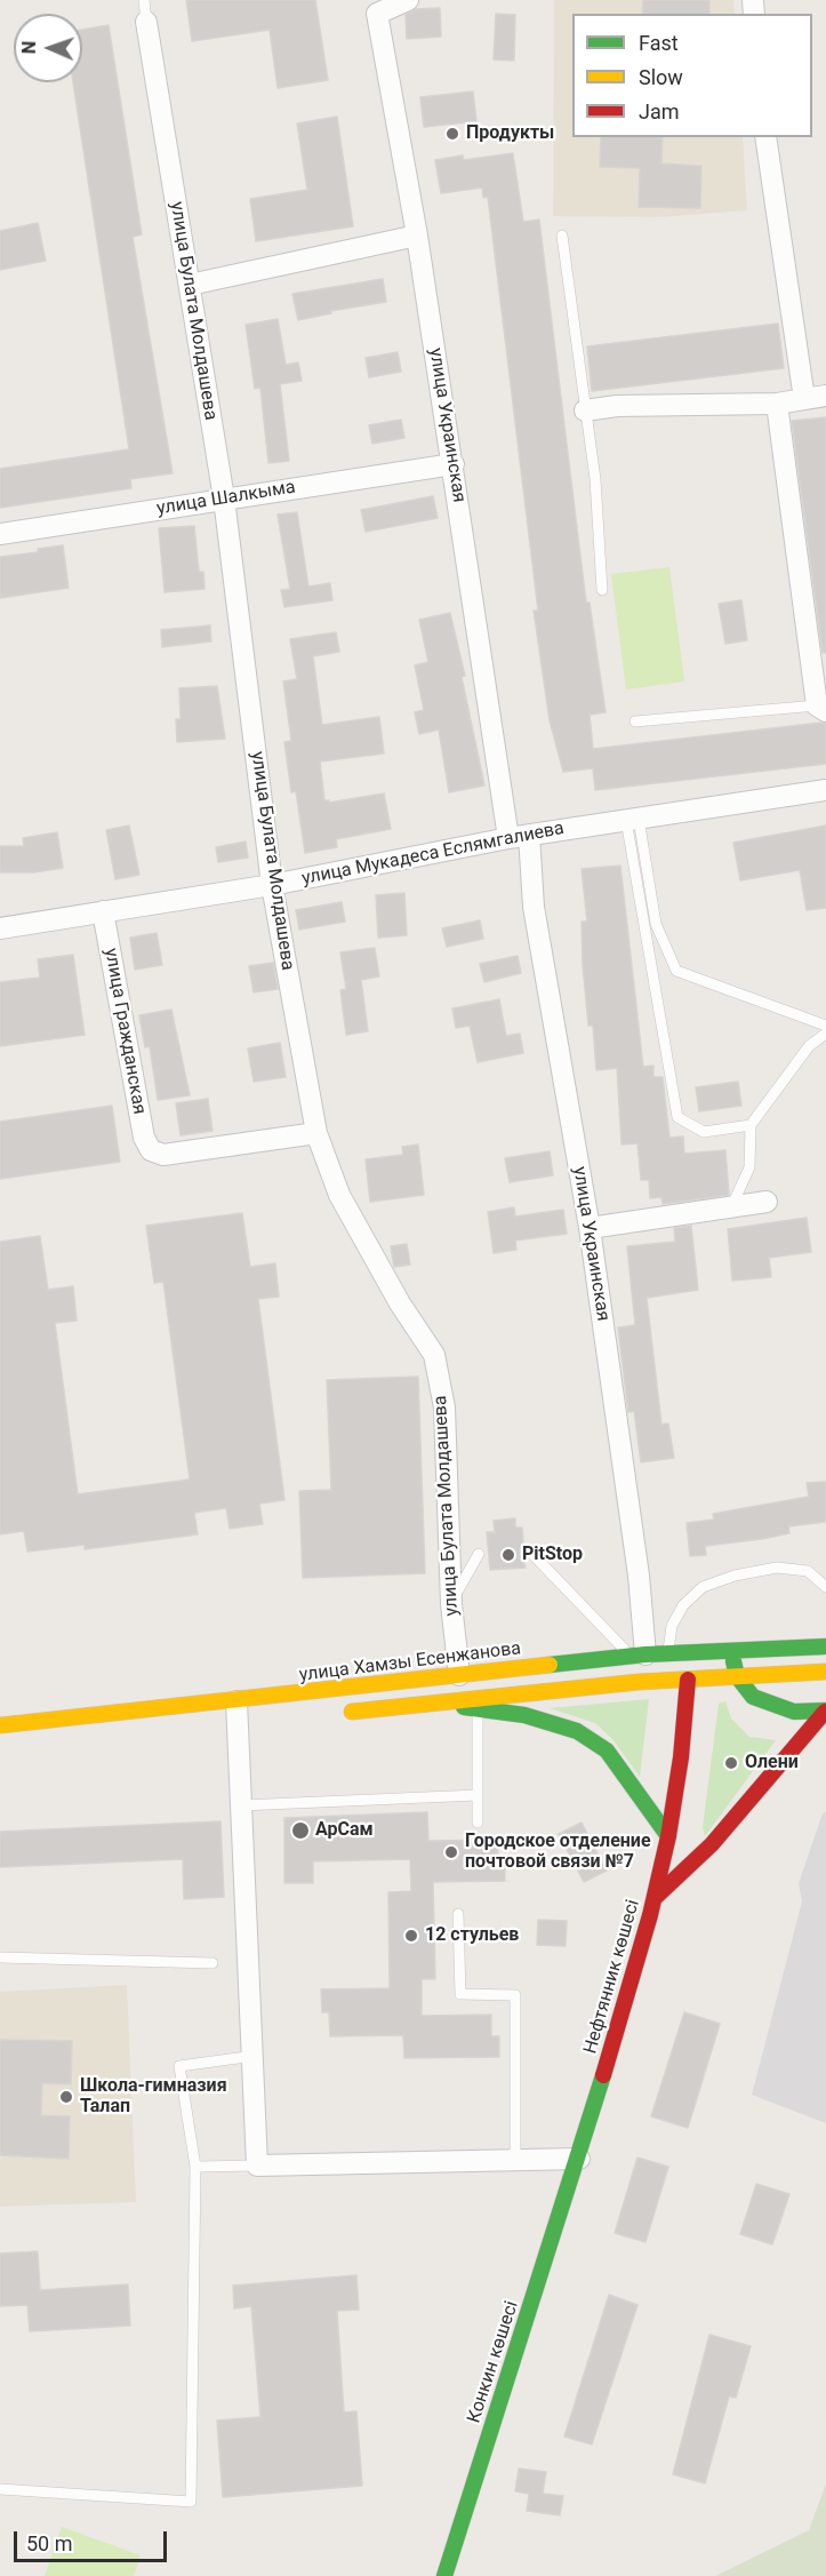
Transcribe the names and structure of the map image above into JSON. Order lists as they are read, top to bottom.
{
  "streets": {
    "main road": ["улица Хамзы Есенжанова", "Нефтянник көшесі", "Конкин көшесі"],
    "street": [
      "улица Булата Молдашева",
      "улица Украинская",
      "улица Шалкыма",
      "улица Мукадеса Еслямгалиева",
      "улица Гражданская"
    ]
  },
  "crossings": [
    ["улица Булата Молдашева", "улица Шалкыма"],
    ["улица Булата Молдашева", "улица Мукадеса Еслямгалиева"],
    ["улица Булата Молдашева", "улица Гражданская"],
    ["улица Булата Молдашева", "улица Хамзы Есенжанова"],
    ["улица Украинская", "улица Шалкыма"],
    ["улица Украинская", "улица Мукадеса Еслямгалиева"],
    ["улица Украинская", "улица Хамзы Есенжанова"],
    ["улица Мукадеса Еслямгалиева", "улица Гражданская"],
    ["улица Хамзы Есенжанова", "Нефтянник көшесі"],
    ["Нефтянник көшесі", "Конкин көшесі"]
  ],
  "places": [
    "Продукты",
    "PitStop",
    "Олени",
    "АрСам",
    "Городское отделение почтовой связи №7",
    "12 стульев",
    "Школа-гимназия Талап"
  ],
  "legend": ["Fast", "Slow", "Jam"],
  "scale_bar": "50 m",
  "north": "left"
}
